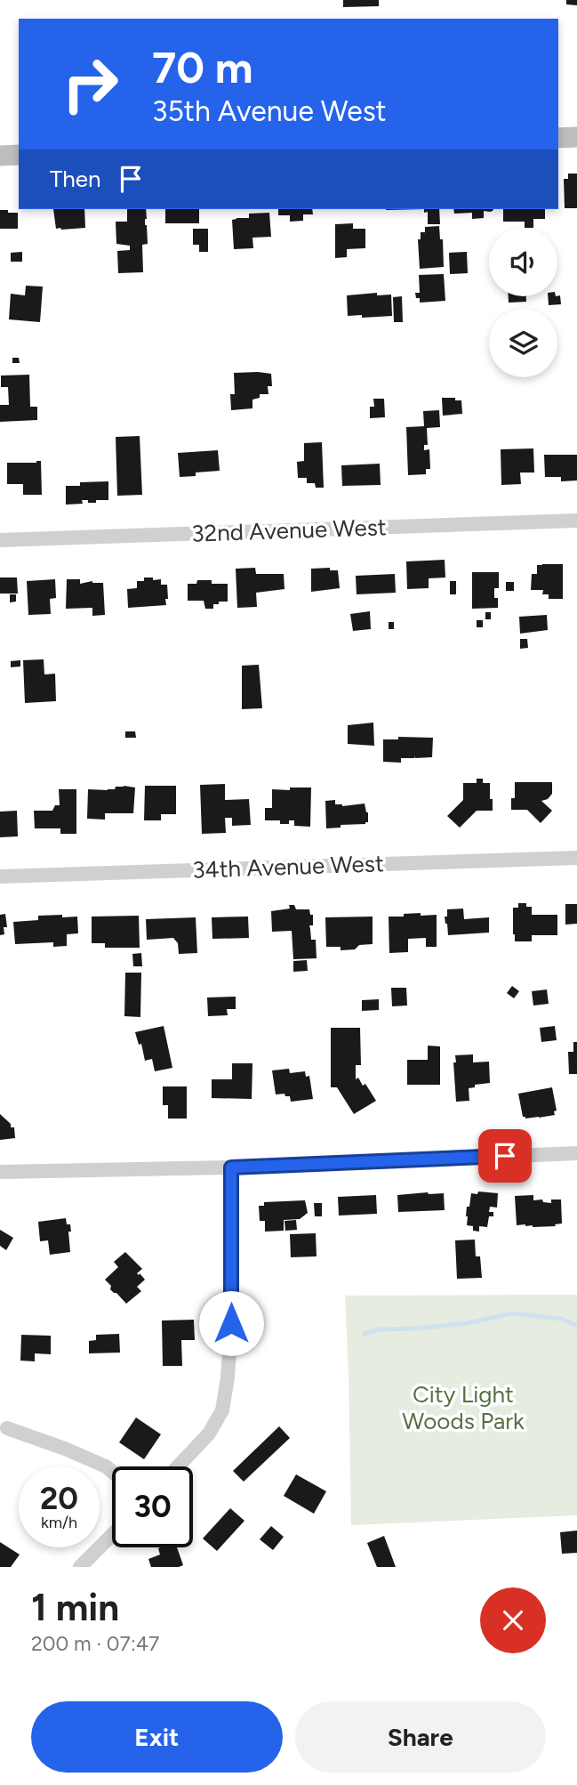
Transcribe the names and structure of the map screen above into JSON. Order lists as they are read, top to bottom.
{
  "streets": {
    "street": ["32nd Avenue West", "34th Avenue West"]
  },
  "parks": ["City Light Woods Park"],
  "page": {
    "turn": ["70 m", "35th Avenue West"],
    "then": "Then",
    "speed": "20 km/h",
    "limit": "30",
    "heading": ["1 min", "200 m · 07:47"],
    "buttons": ["Exit", "Share"]
  }
}
